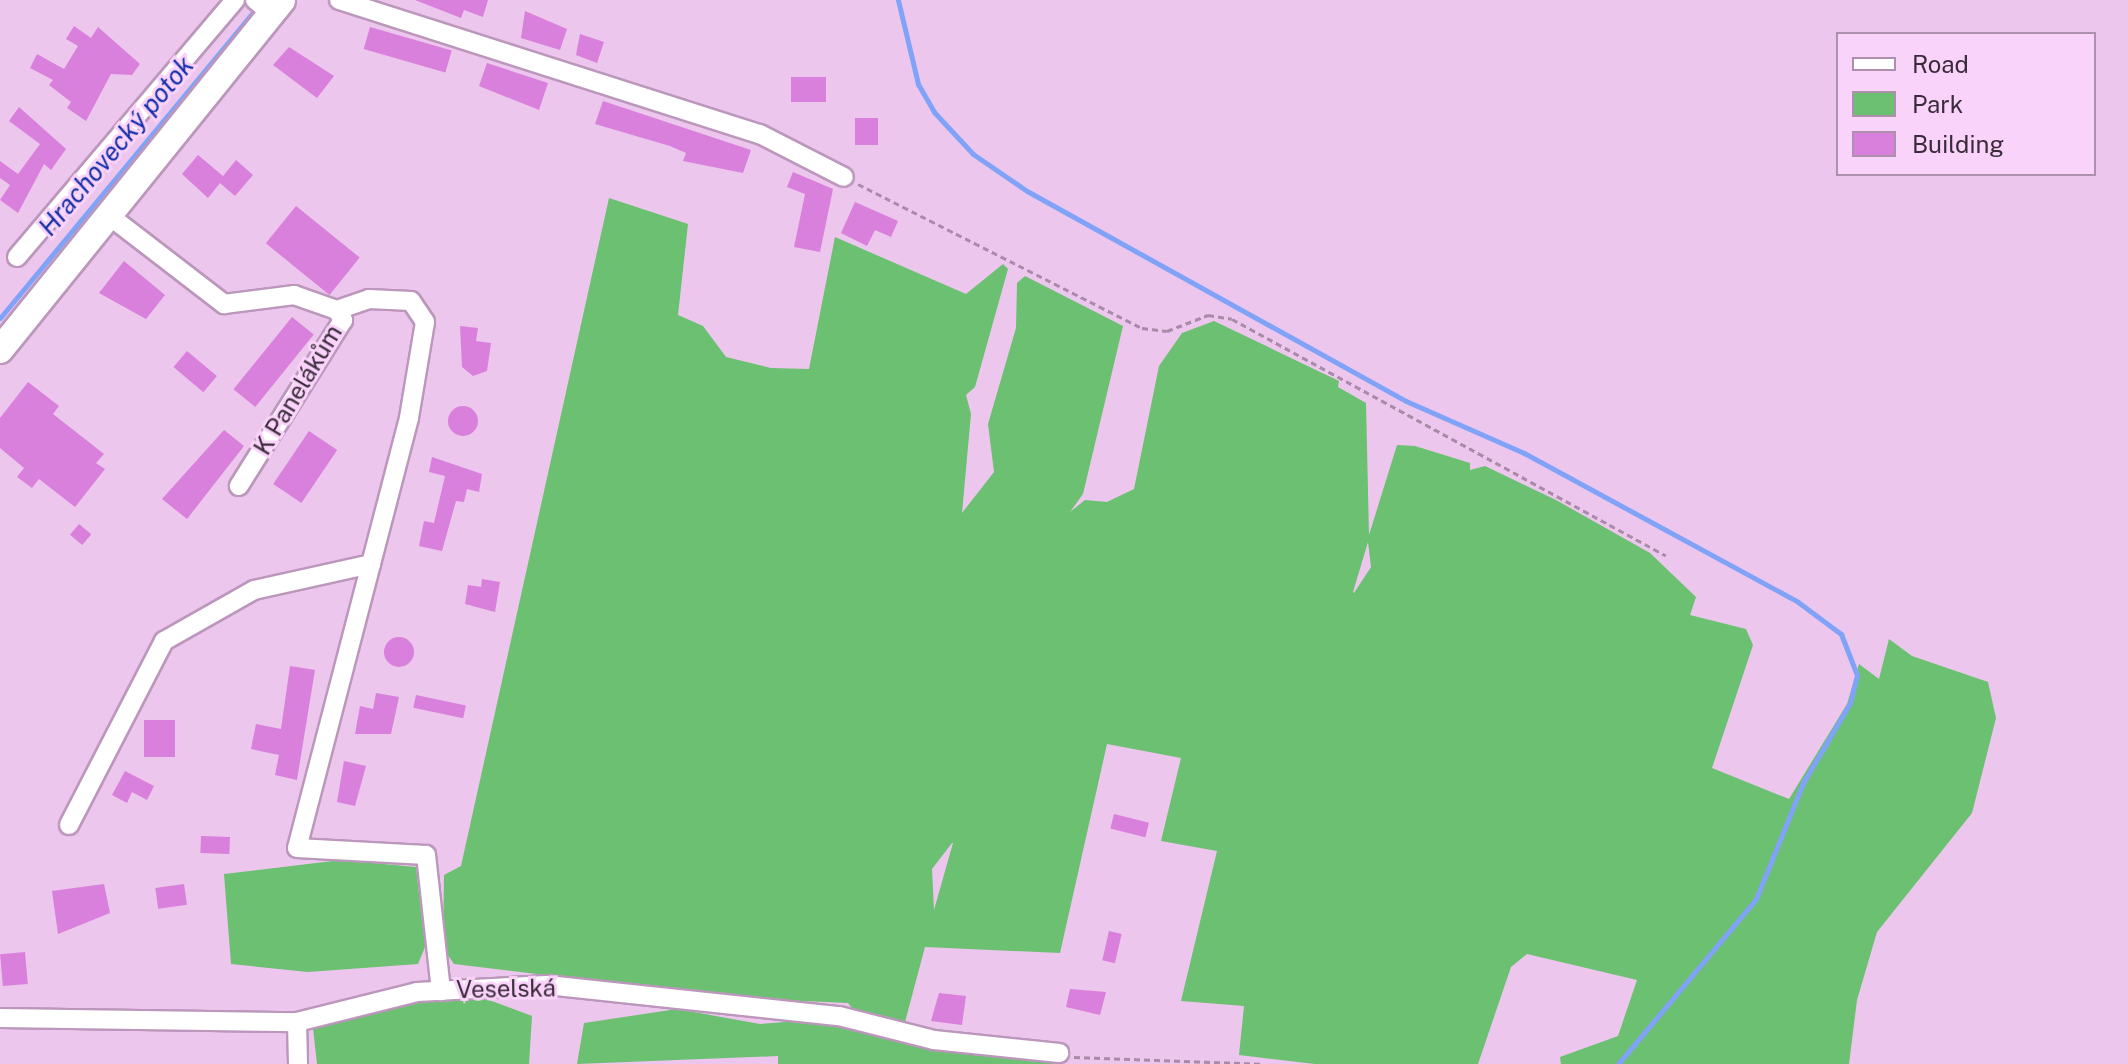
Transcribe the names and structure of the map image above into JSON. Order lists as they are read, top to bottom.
{
  "streets": {
    "street": ["K Panelákům", "Veselská"]
  },
  "water": ["Hrachovecký potok"],
  "legend": ["Road", "Park", "Building"]
}
